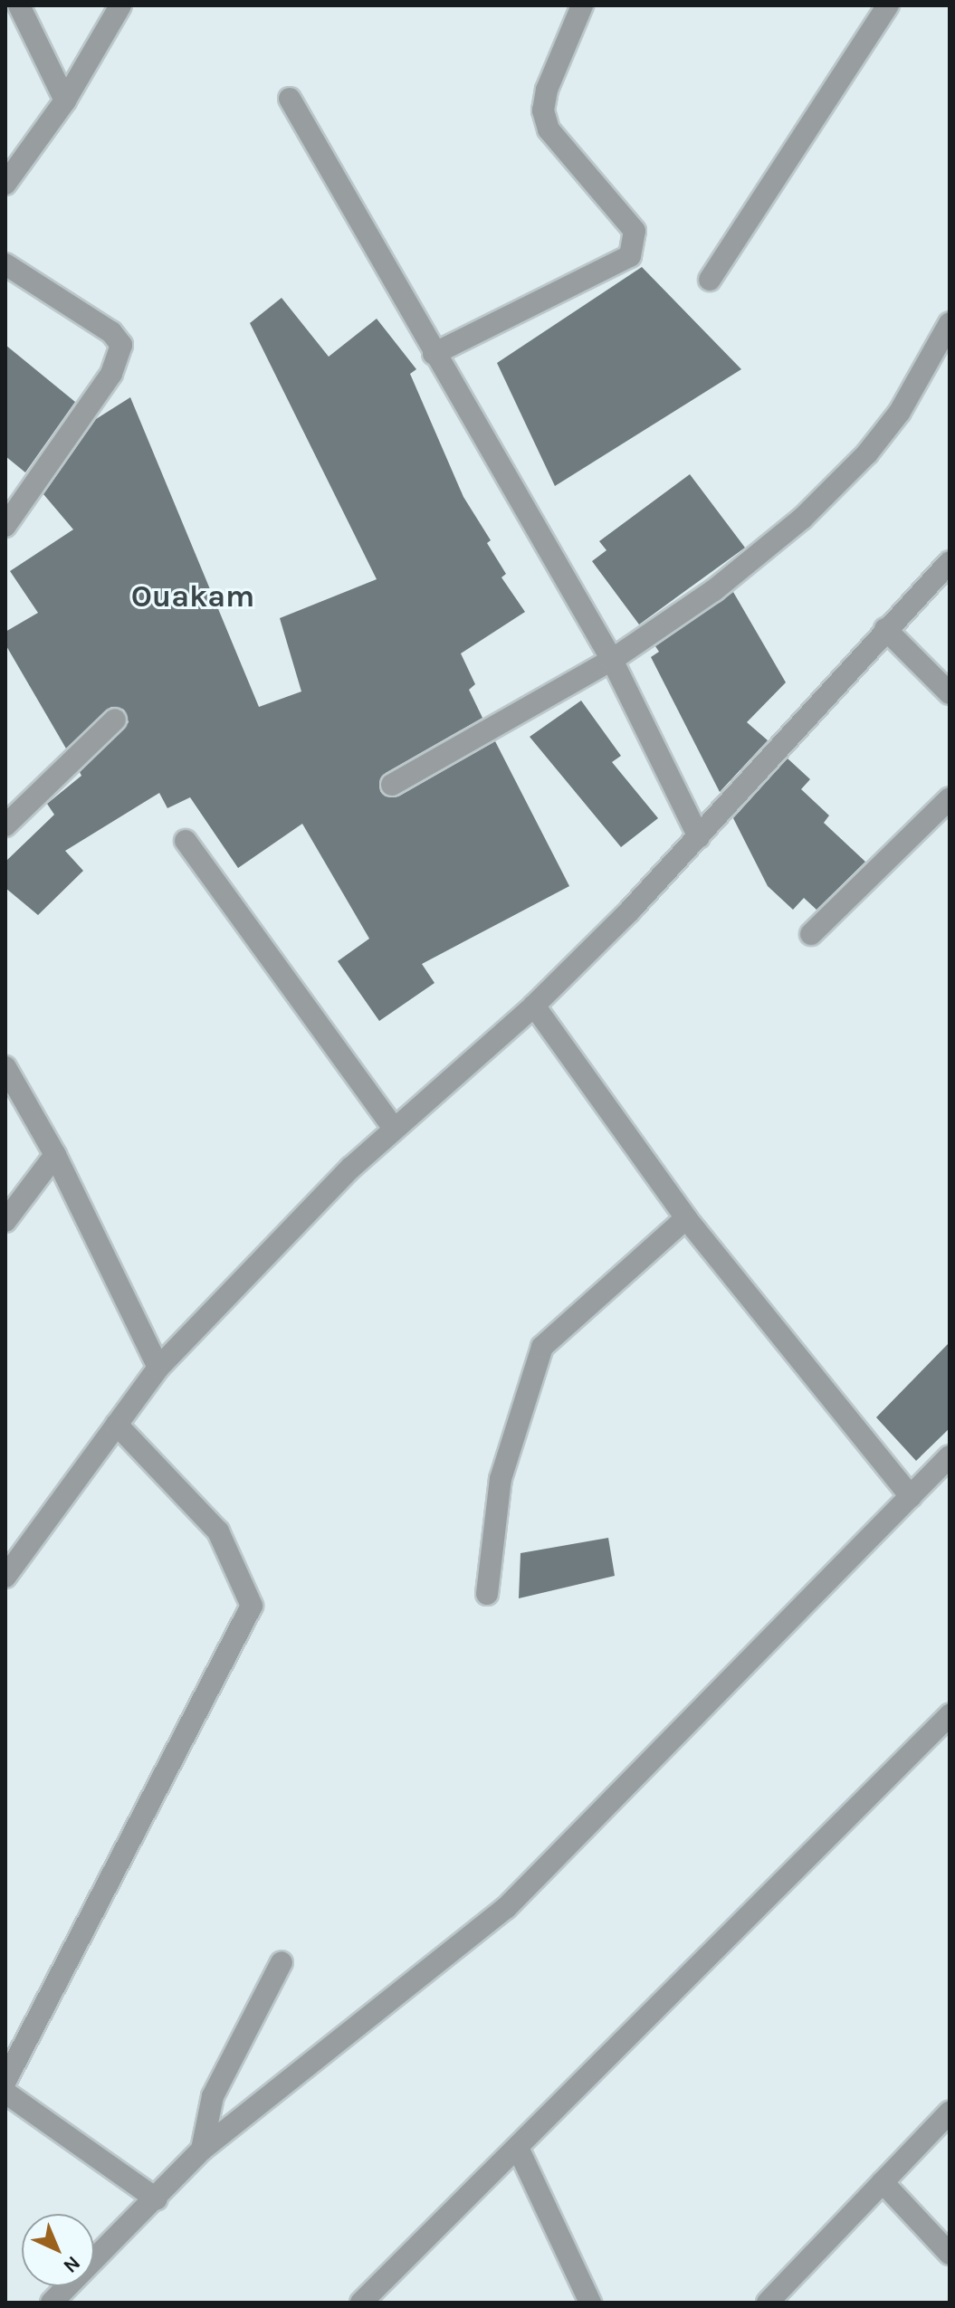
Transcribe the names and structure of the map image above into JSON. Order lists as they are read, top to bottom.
{
  "districts": ["Ouakam"],
  "north": "bottom right"
}
